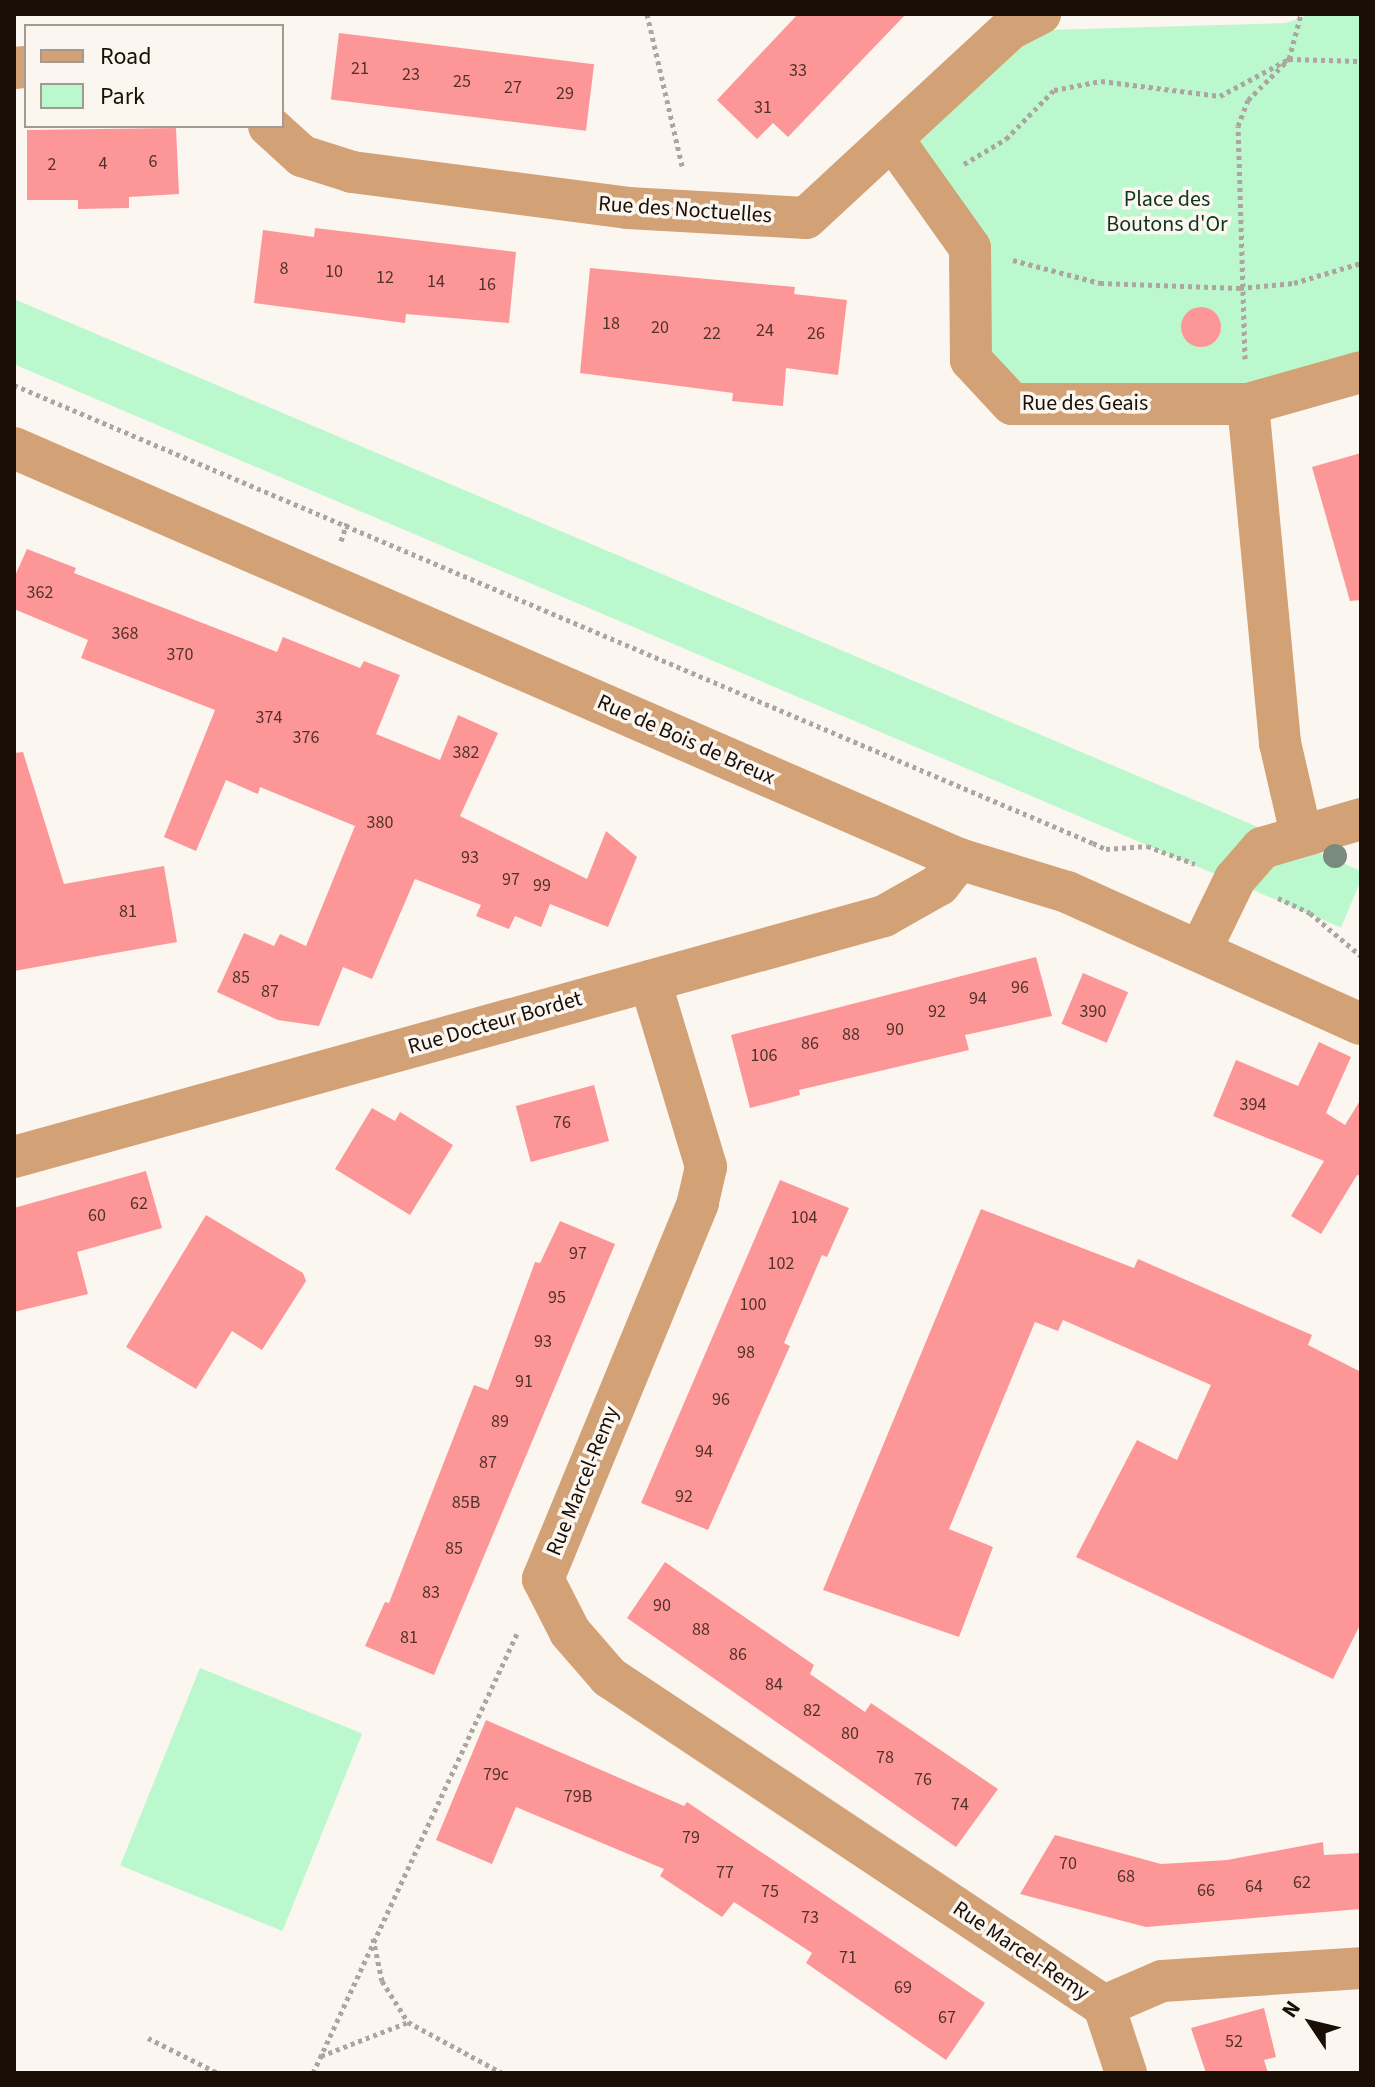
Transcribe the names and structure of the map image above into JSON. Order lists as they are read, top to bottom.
{
  "streets": {
    "street": [
      "Rue des Noctuelles",
      "Rue des Geais",
      "Rue de Bois de Breux",
      "Rue Docteur Bordet",
      "Rue Marcel-Remy"
    ]
  },
  "crossings": [
    ["Rue de Bois de Breux", "Rue Docteur Bordet"],
    ["Rue Docteur Bordet", "Rue Marcel-Remy"]
  ],
  "parks": ["Place des Boutons d'Or"],
  "house_numbers": [
    "21",
    "33",
    "23",
    "25",
    "27",
    "29",
    "31",
    "6",
    "4",
    "2",
    "8",
    "10",
    "12",
    "14",
    "16",
    "18",
    "20",
    "24",
    "22",
    "26",
    "362",
    "368",
    "370",
    "374",
    "376",
    "382",
    "380",
    "93",
    "97",
    "99",
    "81",
    "85",
    "96",
    "87",
    "94",
    "92",
    "390",
    "90",
    "88",
    "86",
    "106",
    "394",
    "76",
    "62",
    "60",
    "104",
    "97",
    "102",
    "95",
    "100",
    "93",
    "98",
    "91",
    "96",
    "89",
    "94",
    "87",
    "92",
    "85B",
    "85",
    "83",
    "90",
    "88",
    "81",
    "86",
    "84",
    "82",
    "80",
    "78",
    "79c",
    "76",
    "79B",
    "74",
    "79",
    "70",
    "77",
    "68",
    "62",
    "64",
    "66",
    "75",
    "73",
    "71",
    "69",
    "67",
    "52"
  ],
  "legend": ["Road", "Park"],
  "north": "top left"
}
